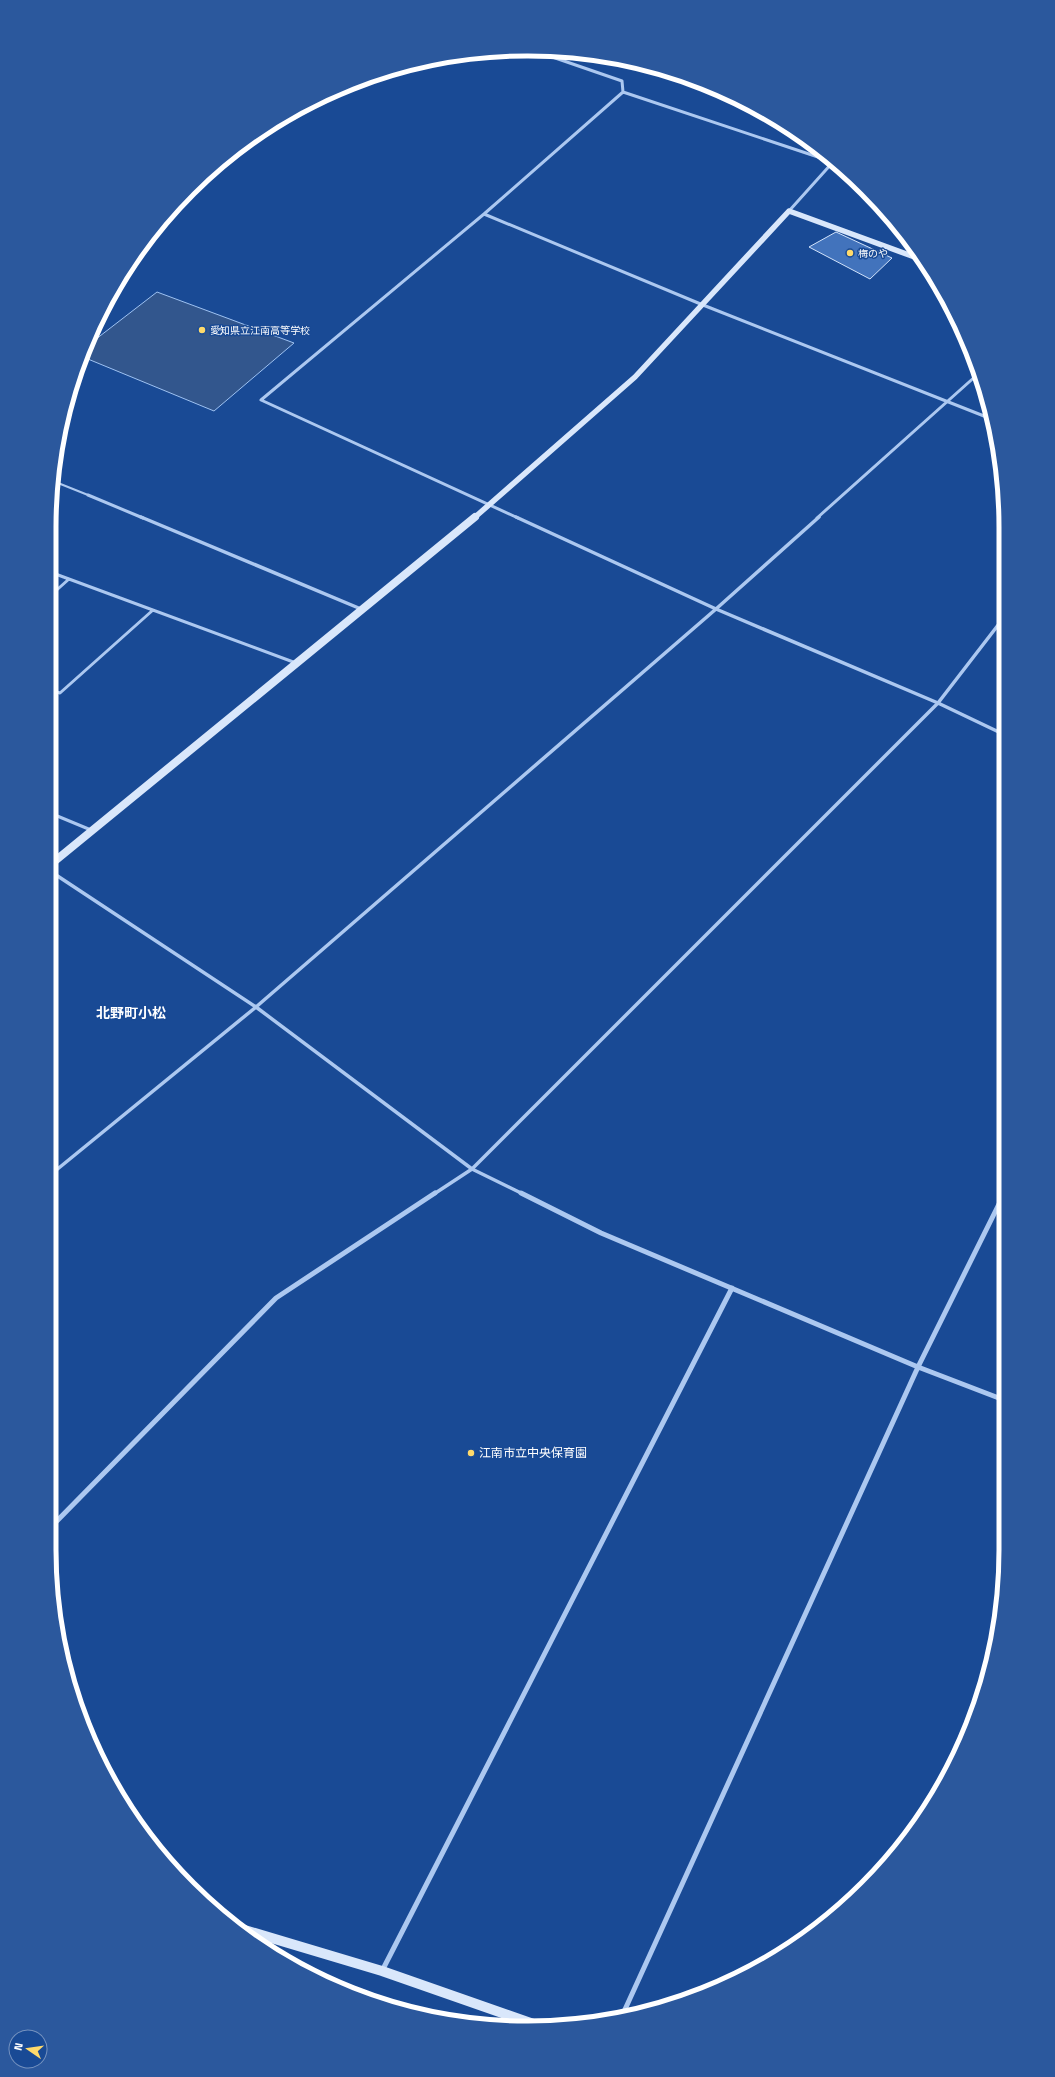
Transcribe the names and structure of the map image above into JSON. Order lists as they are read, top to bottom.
{
  "districts": ["北野町小松"],
  "places": ["梅のや", "愛知県立江南高等学校", "江南市立中央保育園"],
  "north": "left"
}
